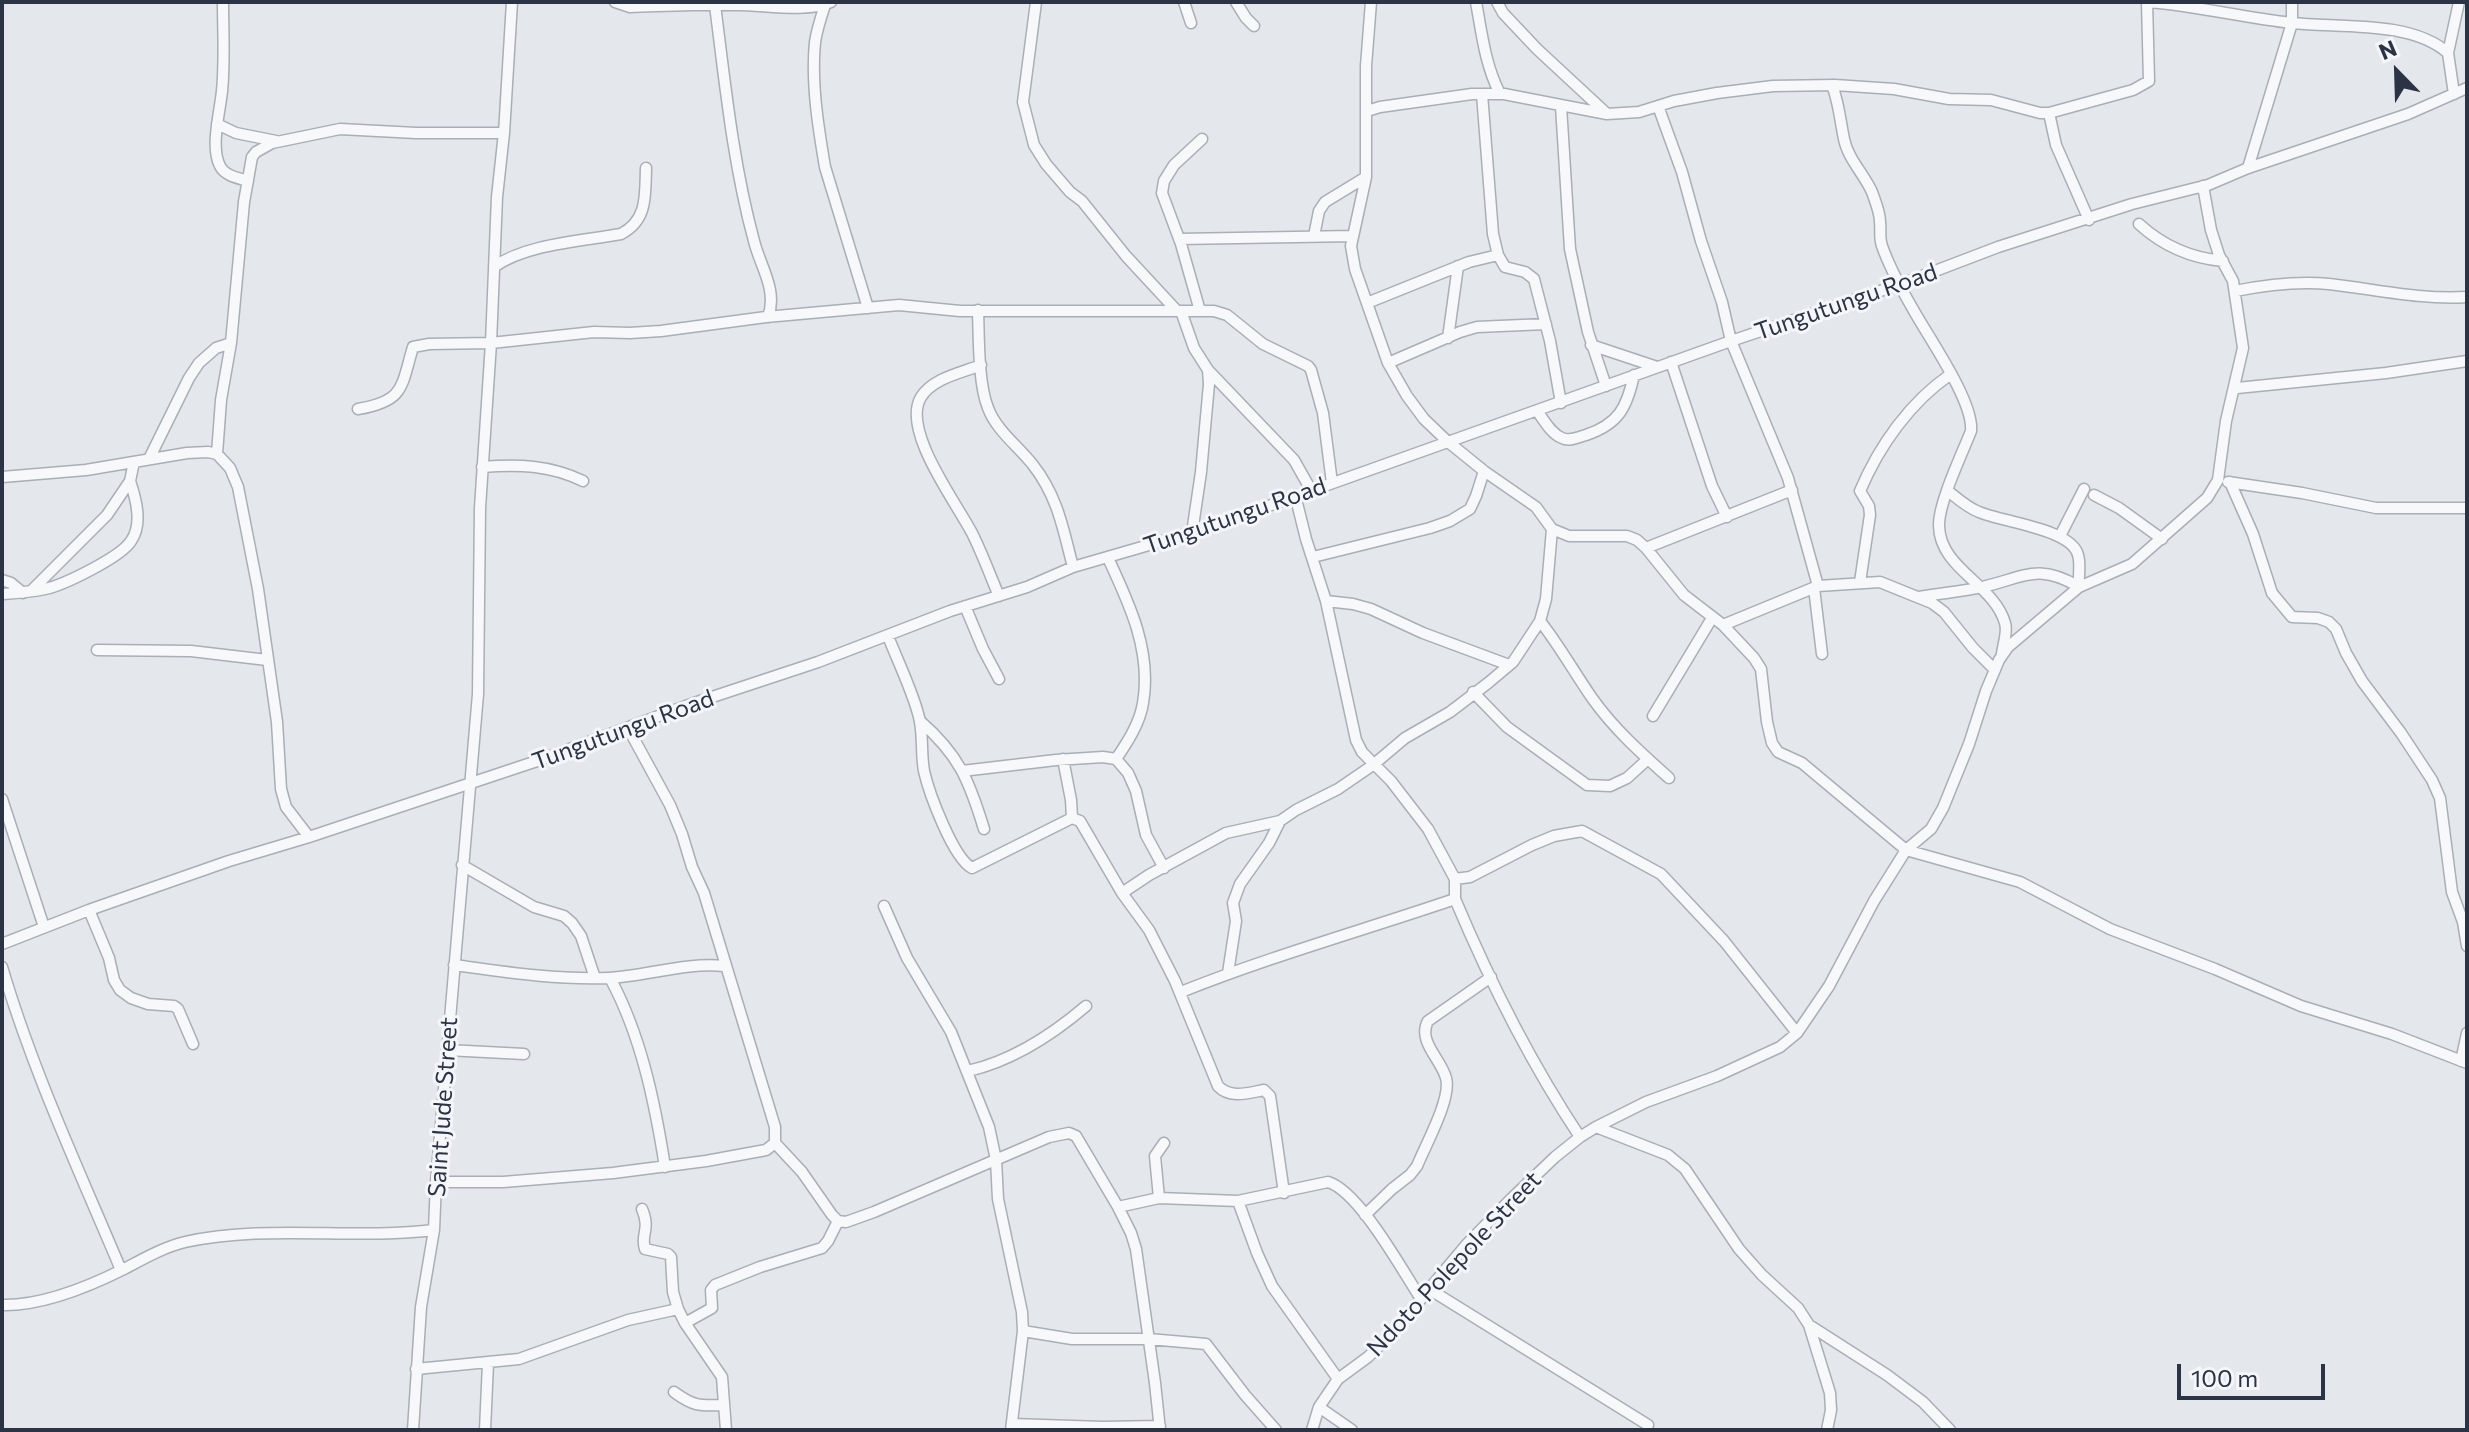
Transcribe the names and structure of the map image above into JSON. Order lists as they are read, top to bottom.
{
  "streets": {
    "street": ["Tungutungu Road", "Saint Jude Street", "Ndoto Polepole Street"]
  },
  "crossings": [
    ["Tungutungu Road", "Saint Jude Street"]
  ],
  "scale_bar": "100 m",
  "north": "top left"
}
